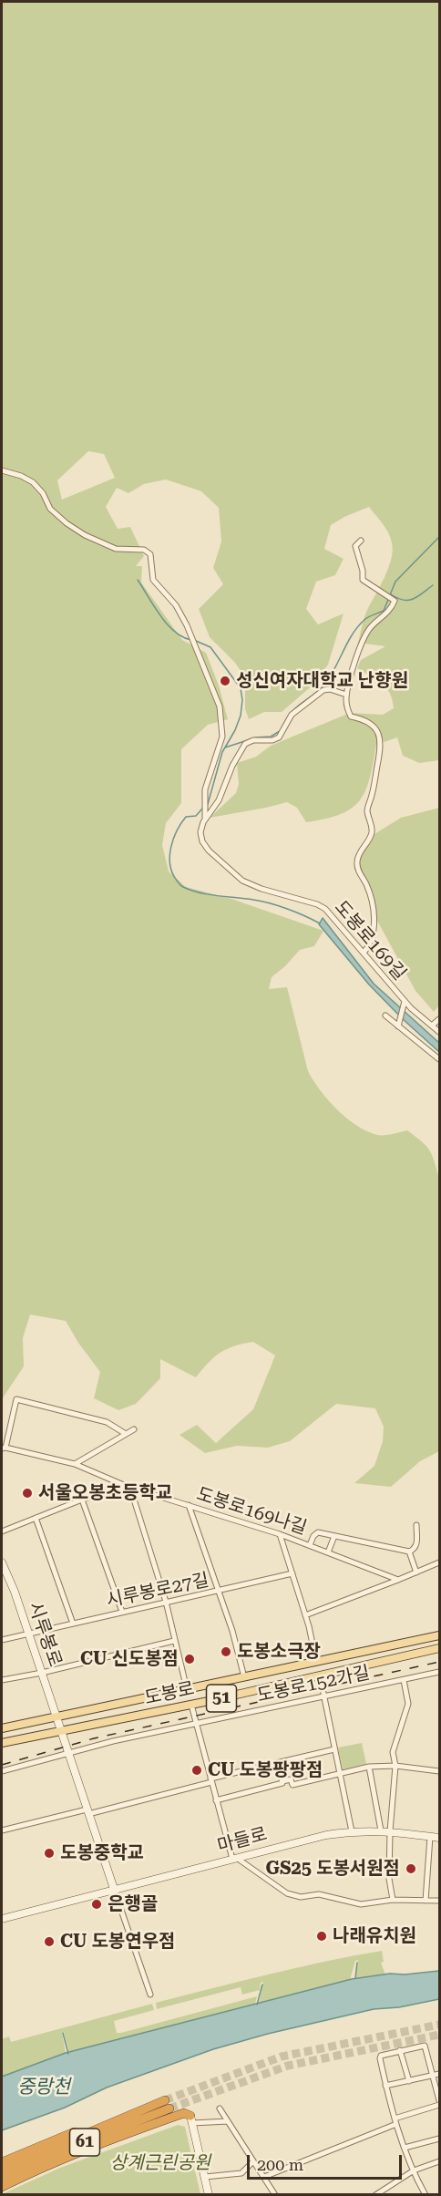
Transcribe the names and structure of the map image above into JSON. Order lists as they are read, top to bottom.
{
  "streets": {
    "highway": ["61"],
    "main road": ["도봉로", "51"],
    "street": [
      "도봉로169길",
      "도봉로169나길",
      "시루봉로27길",
      "시루봉로",
      "도봉로152가길",
      "마들로"
    ]
  },
  "crossings": [
    ["시루봉로27길", "시루봉로"],
    ["시루봉로", "도봉로152가길"],
    ["시루봉로", "도봉로"],
    ["시루봉로", "마들로"]
  ],
  "water": ["중랑천"],
  "parks": ["상계근린공원"],
  "places": [
    "성신여자대학교 난향원",
    "서울오봉초등학교",
    "도봉소극장",
    "CU 신도봉점",
    "CU 도봉팡팡점",
    "도봉중학교",
    "GS25 도봉서원점",
    "은행골",
    "나래유치원",
    "CU 도봉연우점"
  ],
  "scale_bar": "200 m"
}
